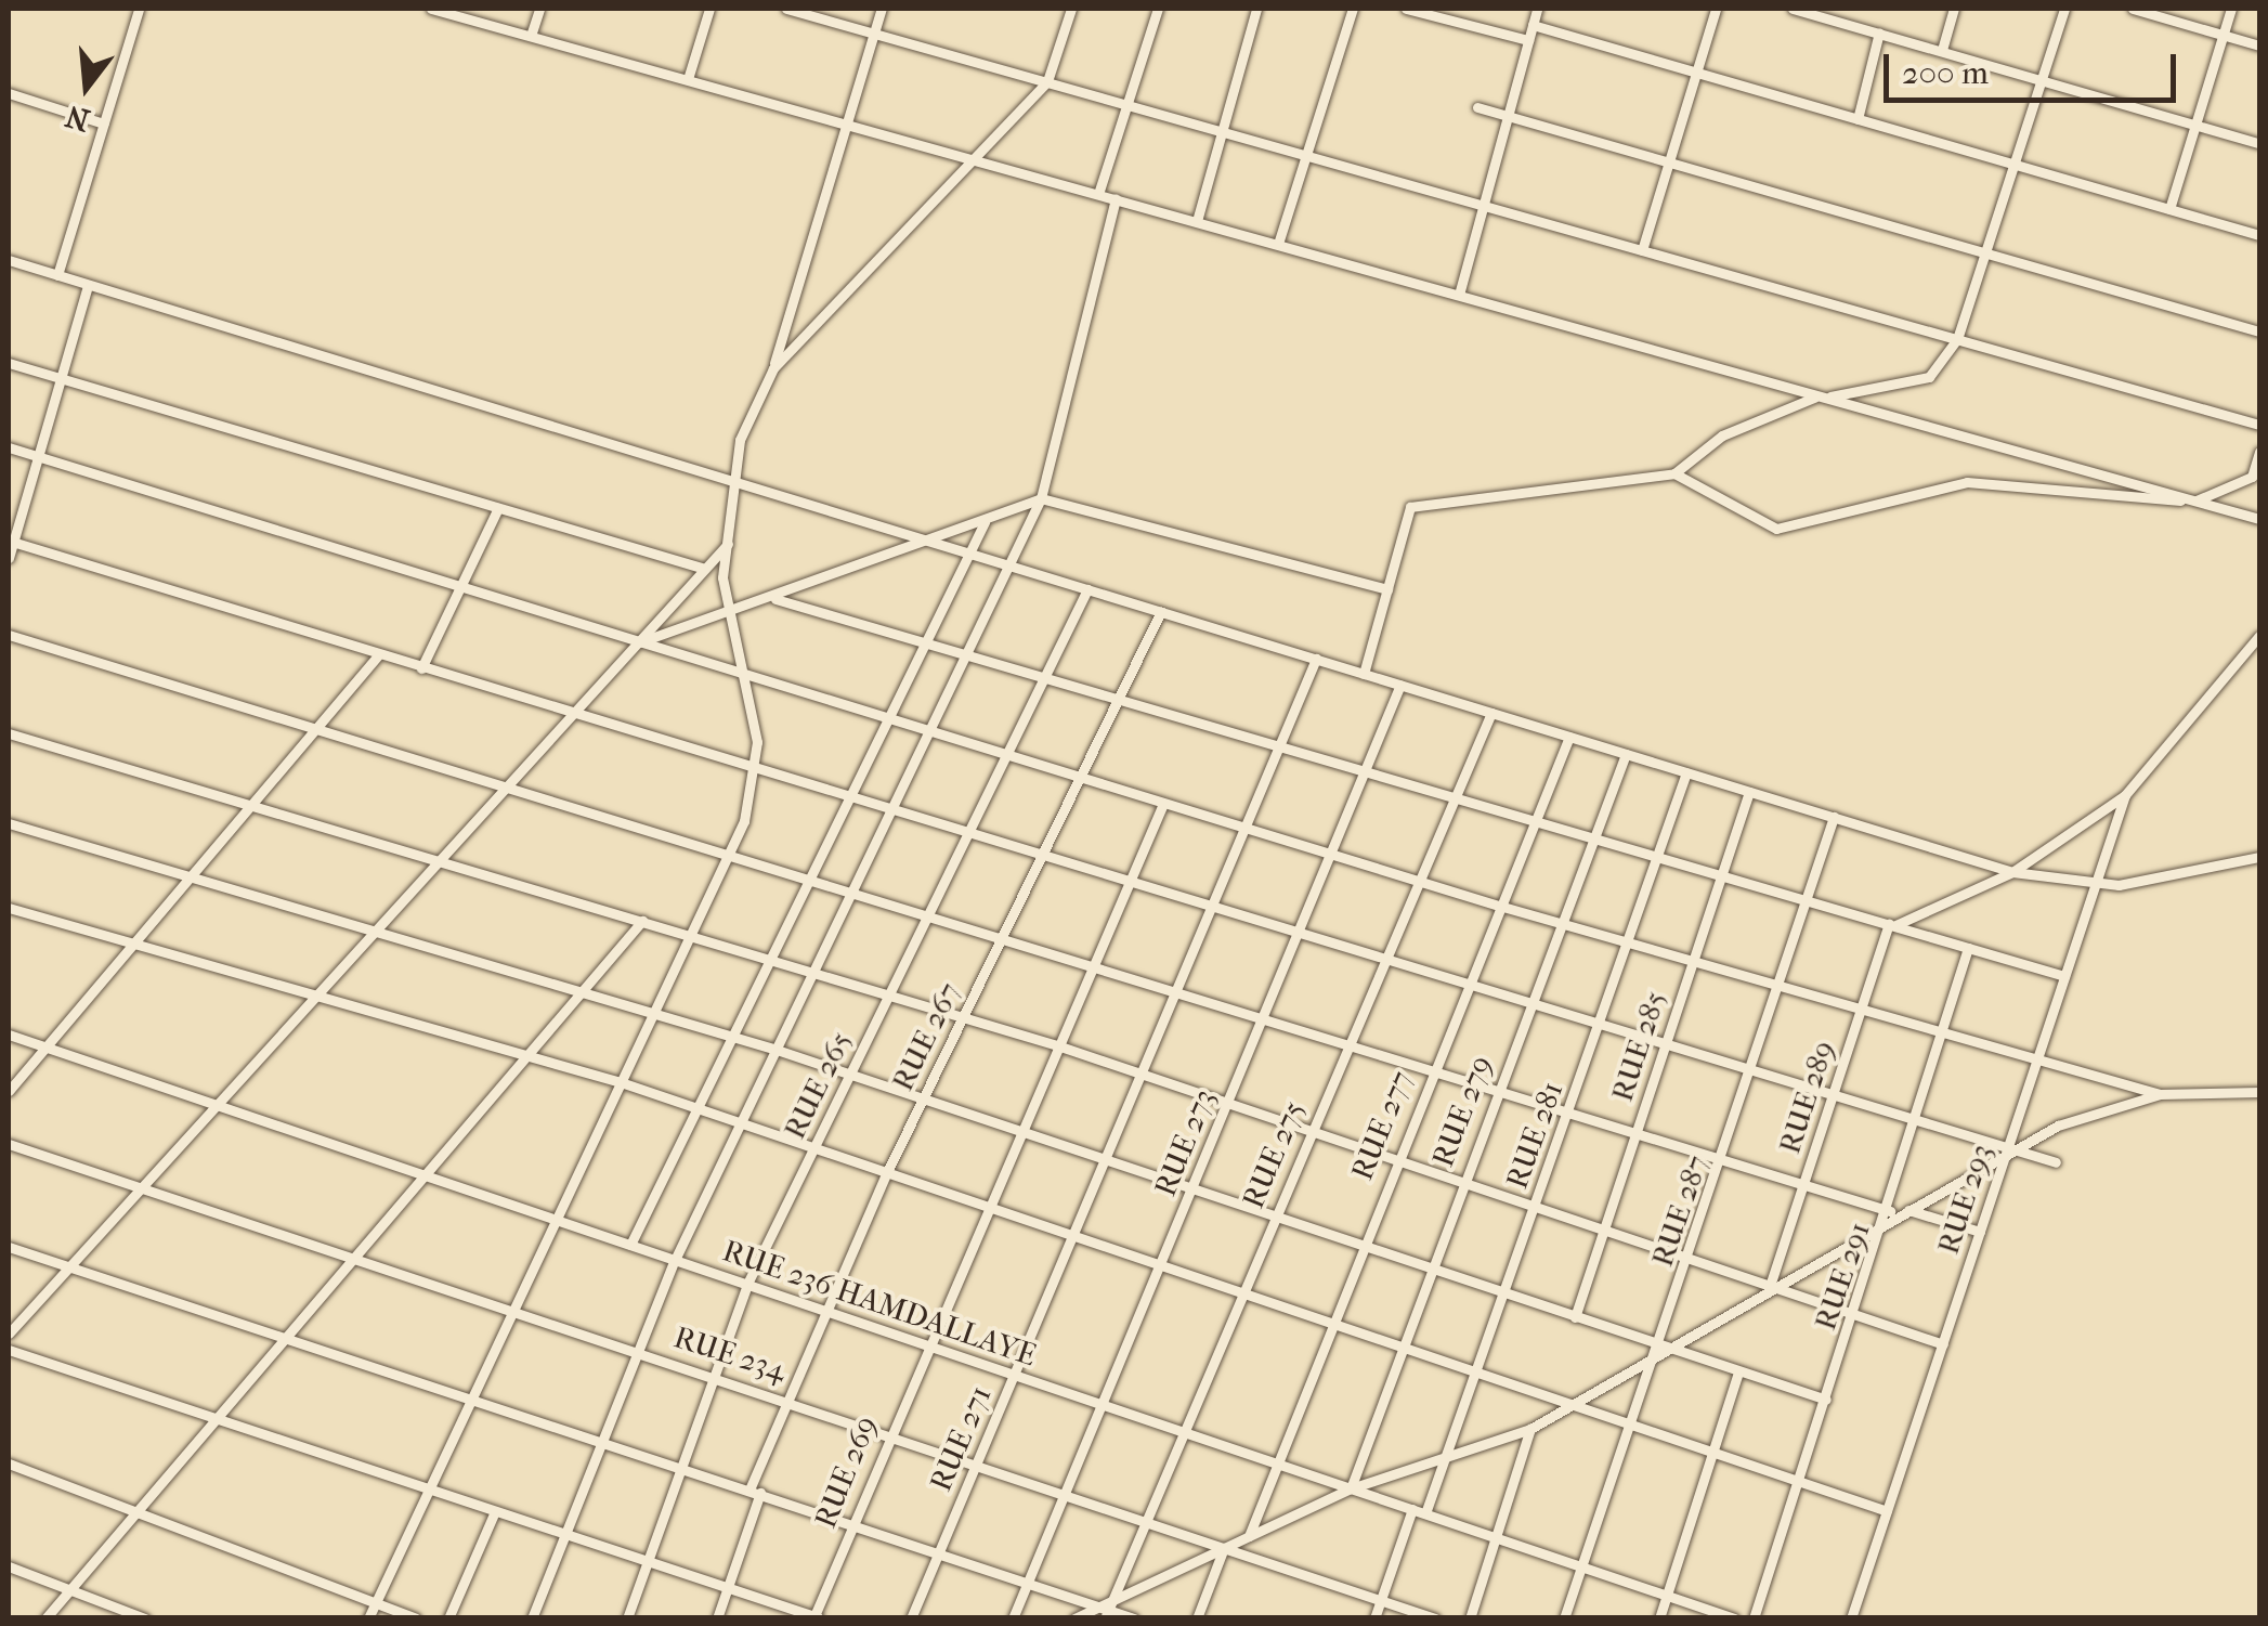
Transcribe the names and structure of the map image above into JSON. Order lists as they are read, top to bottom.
{
  "streets": {
    "street": [
      "RUE 267",
      "RUE 285",
      "RUE 265",
      "RUE 289",
      "RUE 279",
      "RUE 277",
      "RUE 281",
      "RUE 273",
      "RUE 275",
      "RUE 293",
      "RUE 287",
      "RUE 291",
      "RUE 236 HAMDALLAYE",
      "RUE 234",
      "RUE 271",
      "RUE 269"
    ]
  },
  "crossings": [
    ["RUE 267", "RUE 236 HAMDALLAYE"],
    ["RUE 267", "RUE 234"],
    ["RUE 265", "RUE 236 HAMDALLAYE"],
    ["RUE 265", "RUE 234"],
    ["RUE 279", "RUE 236 HAMDALLAYE"],
    ["RUE 277", "RUE 236 HAMDALLAYE"],
    ["RUE 281", "RUE 236 HAMDALLAYE"],
    ["RUE 273", "RUE 236 HAMDALLAYE"],
    ["RUE 273", "RUE 234"],
    ["RUE 275", "RUE 236 HAMDALLAYE"],
    ["RUE 275", "RUE 234"],
    ["RUE 287", "RUE 236 HAMDALLAYE"],
    ["RUE 236 HAMDALLAYE", "RUE 271"],
    ["RUE 236 HAMDALLAYE", "RUE 269"],
    ["RUE 234", "RUE 271"],
    ["RUE 234", "RUE 269"]
  ],
  "scale_bar": "200 m",
  "north": "bottom"
}
